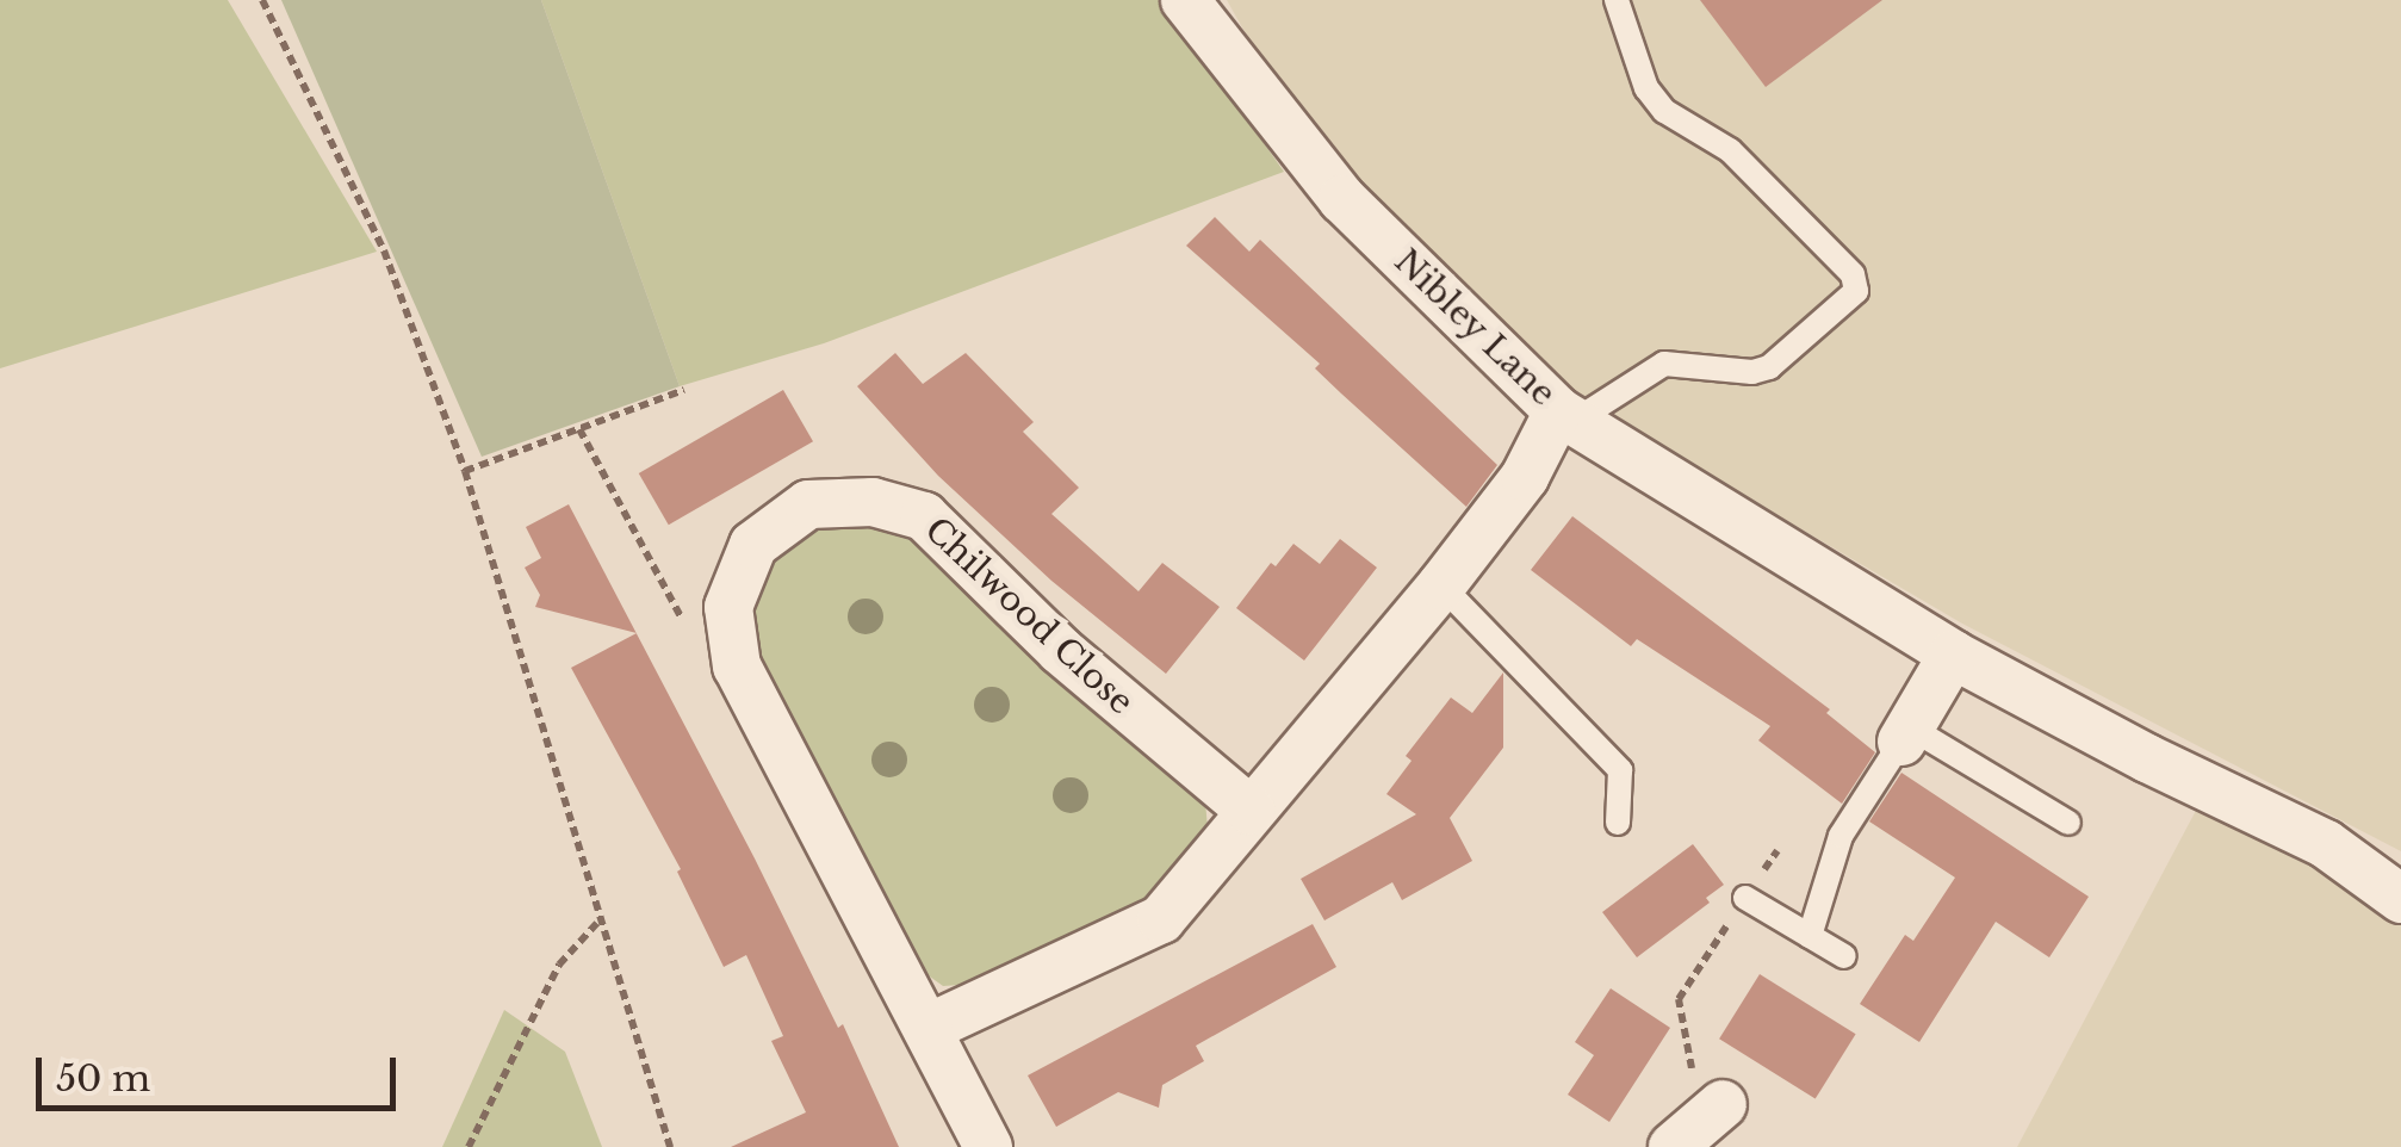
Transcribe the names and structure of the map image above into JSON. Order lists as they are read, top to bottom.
{
  "streets": {
    "street": ["Nibley Lane", "Chilwood Close"]
  },
  "scale_bar": "50 m"
}
